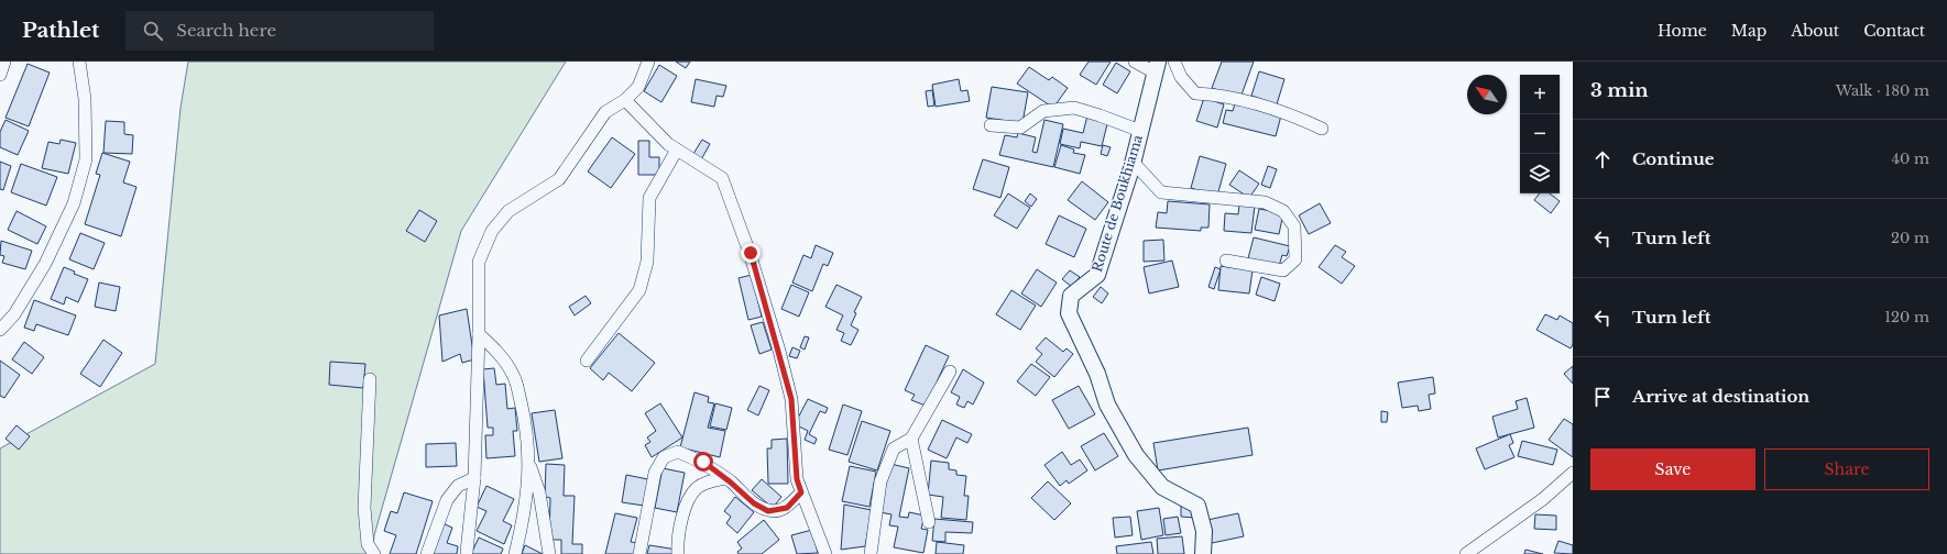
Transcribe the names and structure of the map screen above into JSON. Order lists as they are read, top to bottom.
{
  "streets": {
    "street": ["Route de Boukhiama"]
  },
  "north": "top left",
  "page": {
    "header": "Pathlet",
    "search": "Search here",
    "nav": [
      "Home",
      "Map",
      "About",
      "Contact"
    ],
    "heading": ["3 min", "Walk · 180 m"],
    "map_buttons": ["+", "−"],
    "list": [
      ["Continue", "40 m"],
      ["Turn left", "20 m"],
      ["Turn left", "120 m"],
      "Arrive at destination"
    ],
    "buttons": ["Save", "Share"]
  }
}
